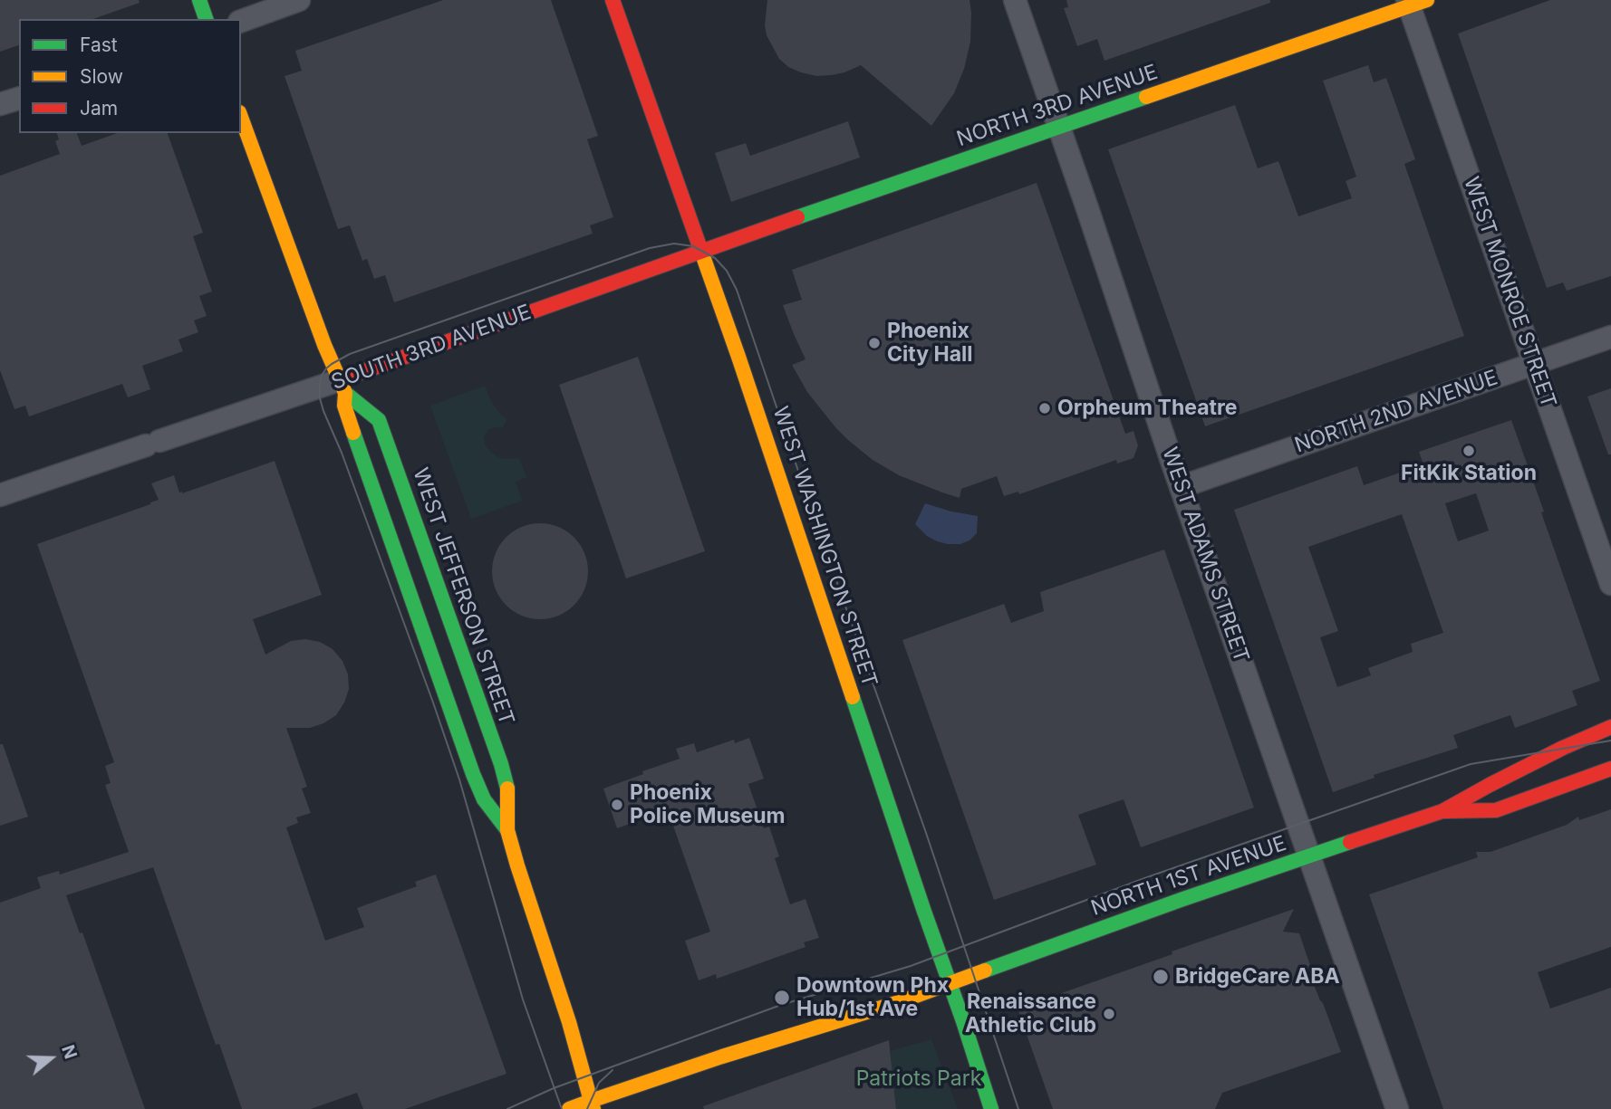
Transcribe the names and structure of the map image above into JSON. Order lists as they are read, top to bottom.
{
  "streets": {
    "main road": [
      "NORTH 3RD AVENUE",
      "SOUTH 3RD AVENUE",
      "WEST WASHINGTON STREET",
      "WEST JEFFERSON STREET",
      "NORTH 1ST AVENUE"
    ],
    "street": ["WEST MONROE STREET", "NORTH 2ND AVENUE", "WEST ADAMS STREET"]
  },
  "crossings": [
    ["NORTH 3RD AVENUE", "WEST MONROE STREET"],
    ["NORTH 3RD AVENUE", "SOUTH 3RD AVENUE"],
    ["NORTH 3RD AVENUE", "WEST WASHINGTON STREET"],
    ["NORTH 3RD AVENUE", "WEST ADAMS STREET"],
    ["WEST MONROE STREET", "NORTH 2ND AVENUE"],
    ["SOUTH 3RD AVENUE", "WEST WASHINGTON STREET"],
    ["SOUTH 3RD AVENUE", "WEST JEFFERSON STREET"],
    ["NORTH 2ND AVENUE", "WEST ADAMS STREET"],
    ["WEST WASHINGTON STREET", "NORTH 1ST AVENUE"],
    ["WEST ADAMS STREET", "NORTH 1ST AVENUE"],
    ["WEST JEFFERSON STREET", "NORTH 1ST AVENUE"]
  ],
  "parks": ["Patriots Park"],
  "places": [
    "Phoenix City Hall",
    "Orpheum Theatre",
    "FitKik Station",
    "Phoenix Police Museum",
    "BridgeCare ABA",
    "Downtown Phx Hub/1st Ave",
    "Renaissance Athletic Club"
  ],
  "legend": ["Fast", "Slow", "Jam"],
  "north": "right"
}
